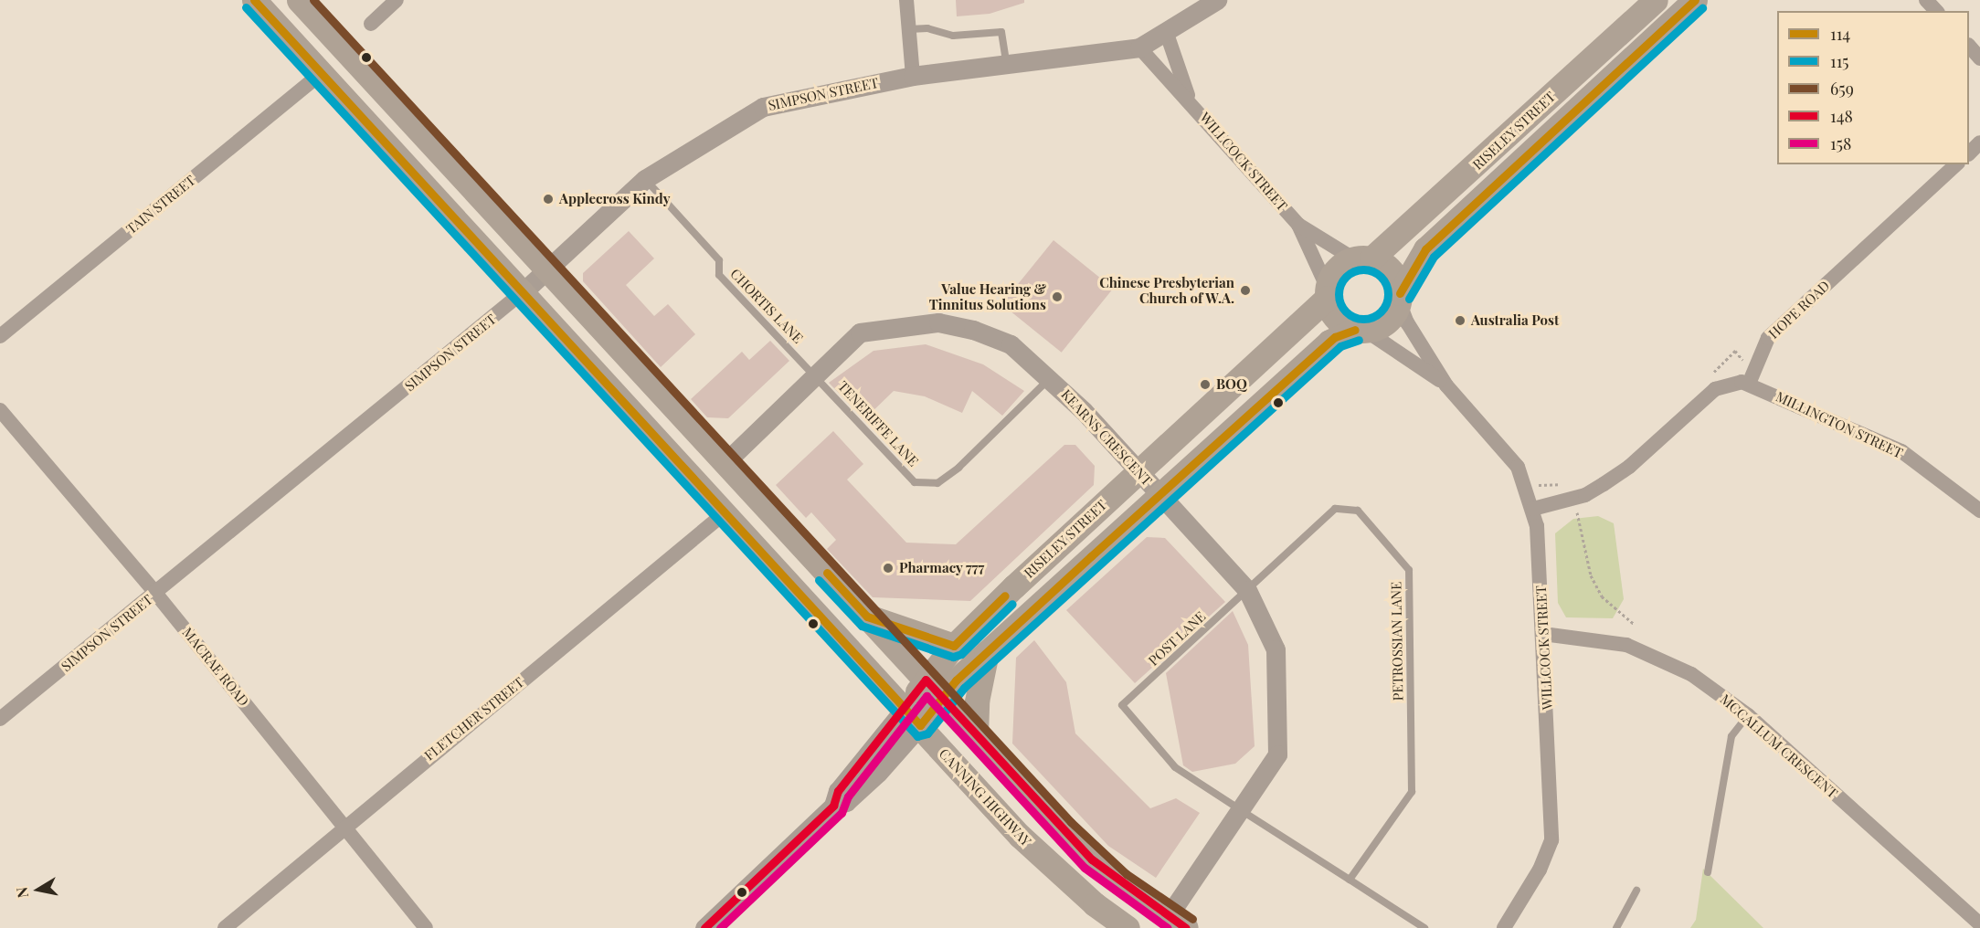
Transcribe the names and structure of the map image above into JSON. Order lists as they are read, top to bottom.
{
  "streets": {
    "highway": ["RISELEY STREET", "CANNING HIGHWAY"],
    "street": [
      "SIMPSON STREET",
      "WILLCOCK STREET",
      "TAIN STREET",
      "HOPE ROAD",
      "MILLINGTON STREET",
      "KEARNS CRESCENT",
      "MACRAE ROAD",
      "FLETCHER STREET",
      "MCCALLUM CRESCENT"
    ],
    "lane": [
      "CHORTIS LANE",
      "TENERIFFE LANE",
      "POST LANE",
      "PETROSSIAN LANE"
    ]
  },
  "crossings": [
    ["SIMPSON STREET", "WILLCOCK STREET"],
    ["SIMPSON STREET", "CHORTIS LANE"],
    ["SIMPSON STREET", "MACRAE ROAD"],
    ["SIMPSON STREET", "CANNING HIGHWAY"],
    ["RISELEY STREET", "WILLCOCK STREET"],
    ["RISELEY STREET", "KEARNS CRESCENT"],
    ["RISELEY STREET", "CANNING HIGHWAY"],
    ["WILLCOCK STREET", "MCCALLUM CRESCENT"],
    ["TAIN STREET", "CANNING HIGHWAY"],
    ["CHORTIS LANE", "TENERIFFE LANE"],
    ["CHORTIS LANE", "KEARNS CRESCENT"],
    ["HOPE ROAD", "MILLINGTON STREET"],
    ["TENERIFFE LANE", "KEARNS CRESCENT"],
    ["KEARNS CRESCENT", "POST LANE"],
    ["KEARNS CRESCENT", "PETROSSIAN LANE"],
    ["POST LANE", "PETROSSIAN LANE"],
    ["MACRAE ROAD", "FLETCHER STREET"],
    ["FLETCHER STREET", "CANNING HIGHWAY"]
  ],
  "places": [
    "Applecross Kindy",
    "Chinese Presbyterian Church of W.A.",
    "Value Hearing & Tinnitus Solutions",
    "Australia Post",
    "BOQ",
    "Pharmacy 777"
  ],
  "lines": [
    "transit line 114",
    "transit line 659",
    "transit line 115",
    "transit line 148",
    "transit line 158"
  ],
  "legend": [
    "114",
    "115",
    "659",
    "148",
    "158"
  ],
  "north": "left"
}
